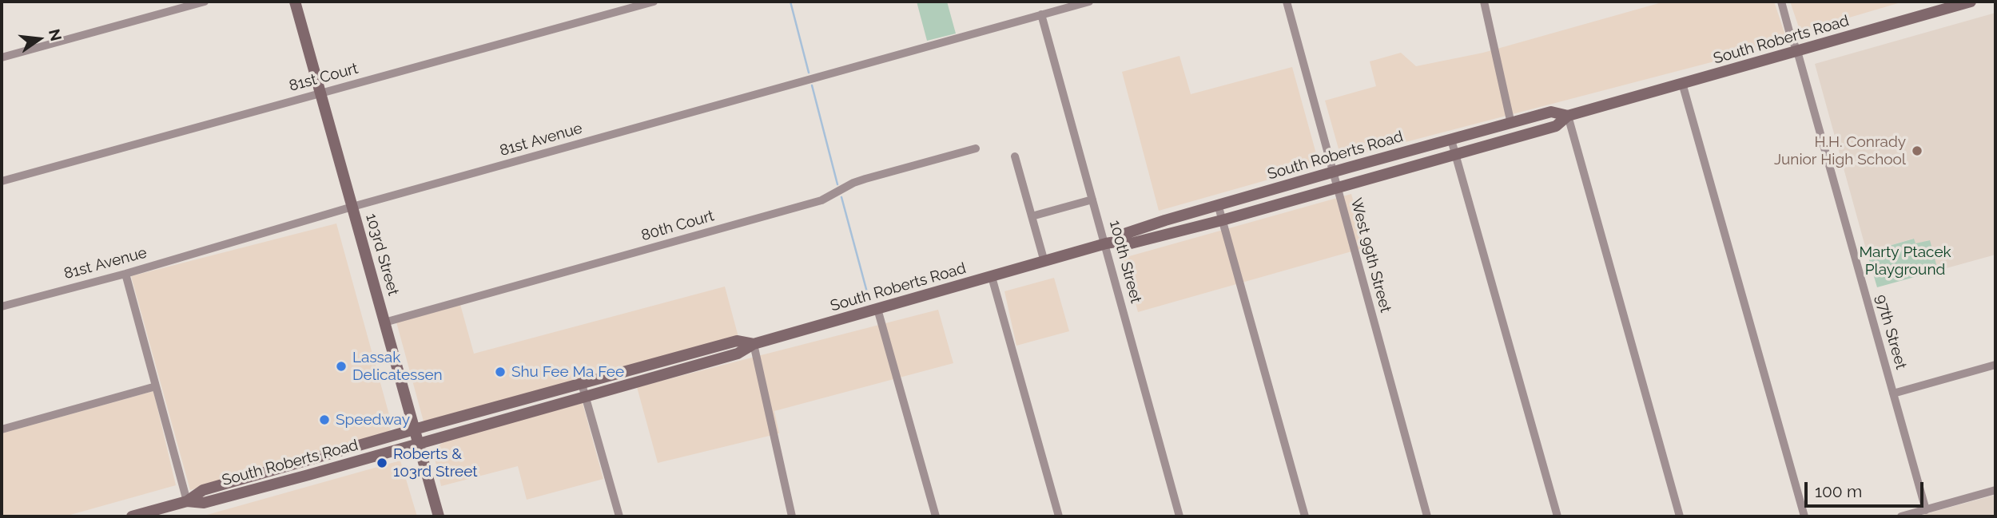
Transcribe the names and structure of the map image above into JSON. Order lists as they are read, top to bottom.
{
  "streets": {
    "street": [
      "South Roberts Road",
      "81st Court",
      "81st Avenue",
      "80th Court",
      "103rd Street",
      "West 99th Street",
      "100th Street",
      "97th Street"
    ]
  },
  "crossings": [
    ["South Roberts Road", "103rd Street"],
    ["South Roberts Road", "West 99th Street"],
    ["South Roberts Road", "100th Street"],
    ["South Roberts Road", "97th Street"],
    ["81st Court", "103rd Street"],
    ["81st Avenue", "103rd Street"],
    ["81st Avenue", "100th Street"],
    ["80th Court", "103rd Street"]
  ],
  "parks": ["Marty Ptacek Playground"],
  "places": [
    "H.H. Conrady Junior High School",
    "Lassak Delicatessen",
    "Shu Fee Ma Fee",
    "Speedway",
    "Roberts & 103rd Street"
  ],
  "scale_bar": "100 m",
  "north": "right"
}
